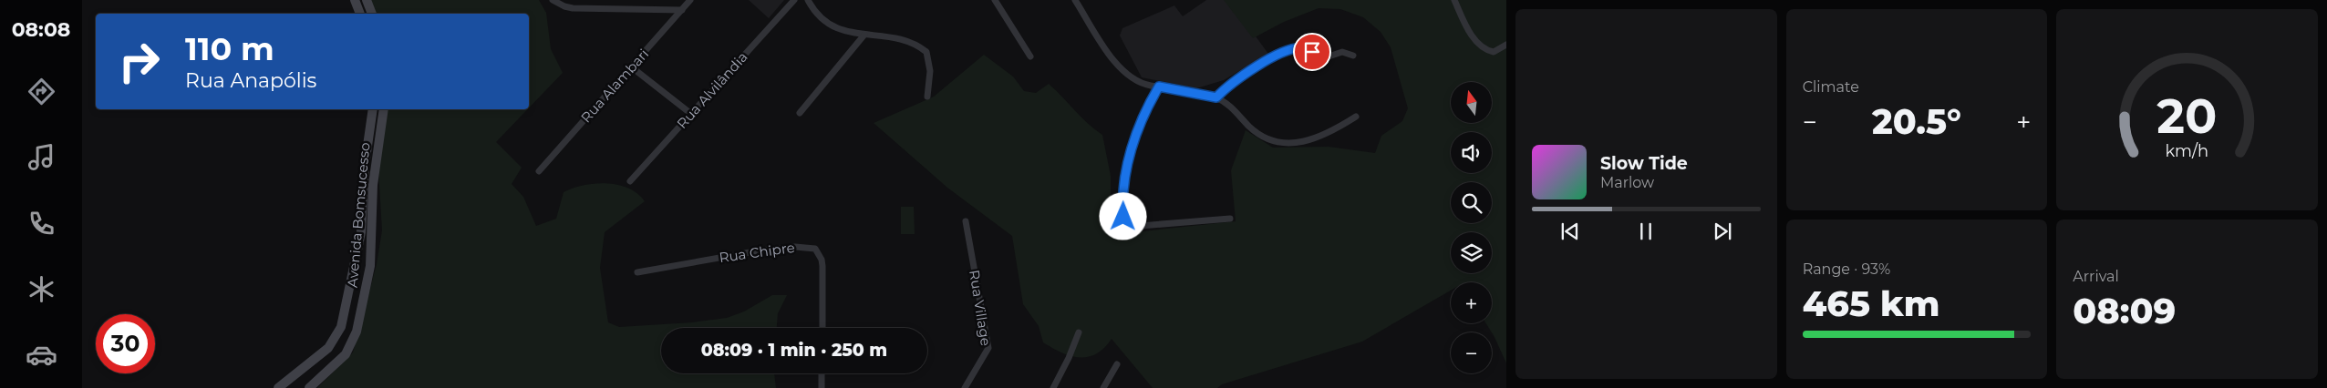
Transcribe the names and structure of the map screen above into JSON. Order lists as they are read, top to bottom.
{
  "streets": {
    "street": [
      "Rua Alambari",
      "Rua Alvilândia",
      "Avenida Bomsucesso",
      "Rua Chipre",
      "Rua Village"
    ]
  },
  "north": "top",
  "page": {
    "tabs": "08:08",
    "tile": [
      "Climate",
      ["Range · 93%", "465 km"],
      ["Arrival", "08:09"]
    ],
    "turn": ["110 m", "Rua Anapólis"],
    "map_buttons": ["+", "−"],
    "heat": ["−", "20.5°", "+"],
    "song": ["Slow Tide", "Marlow"],
    "limit": "30",
    "trip": "08:09 · 1 min · 250 m",
    "gauge": ["20", "km/h"]
  }
}
